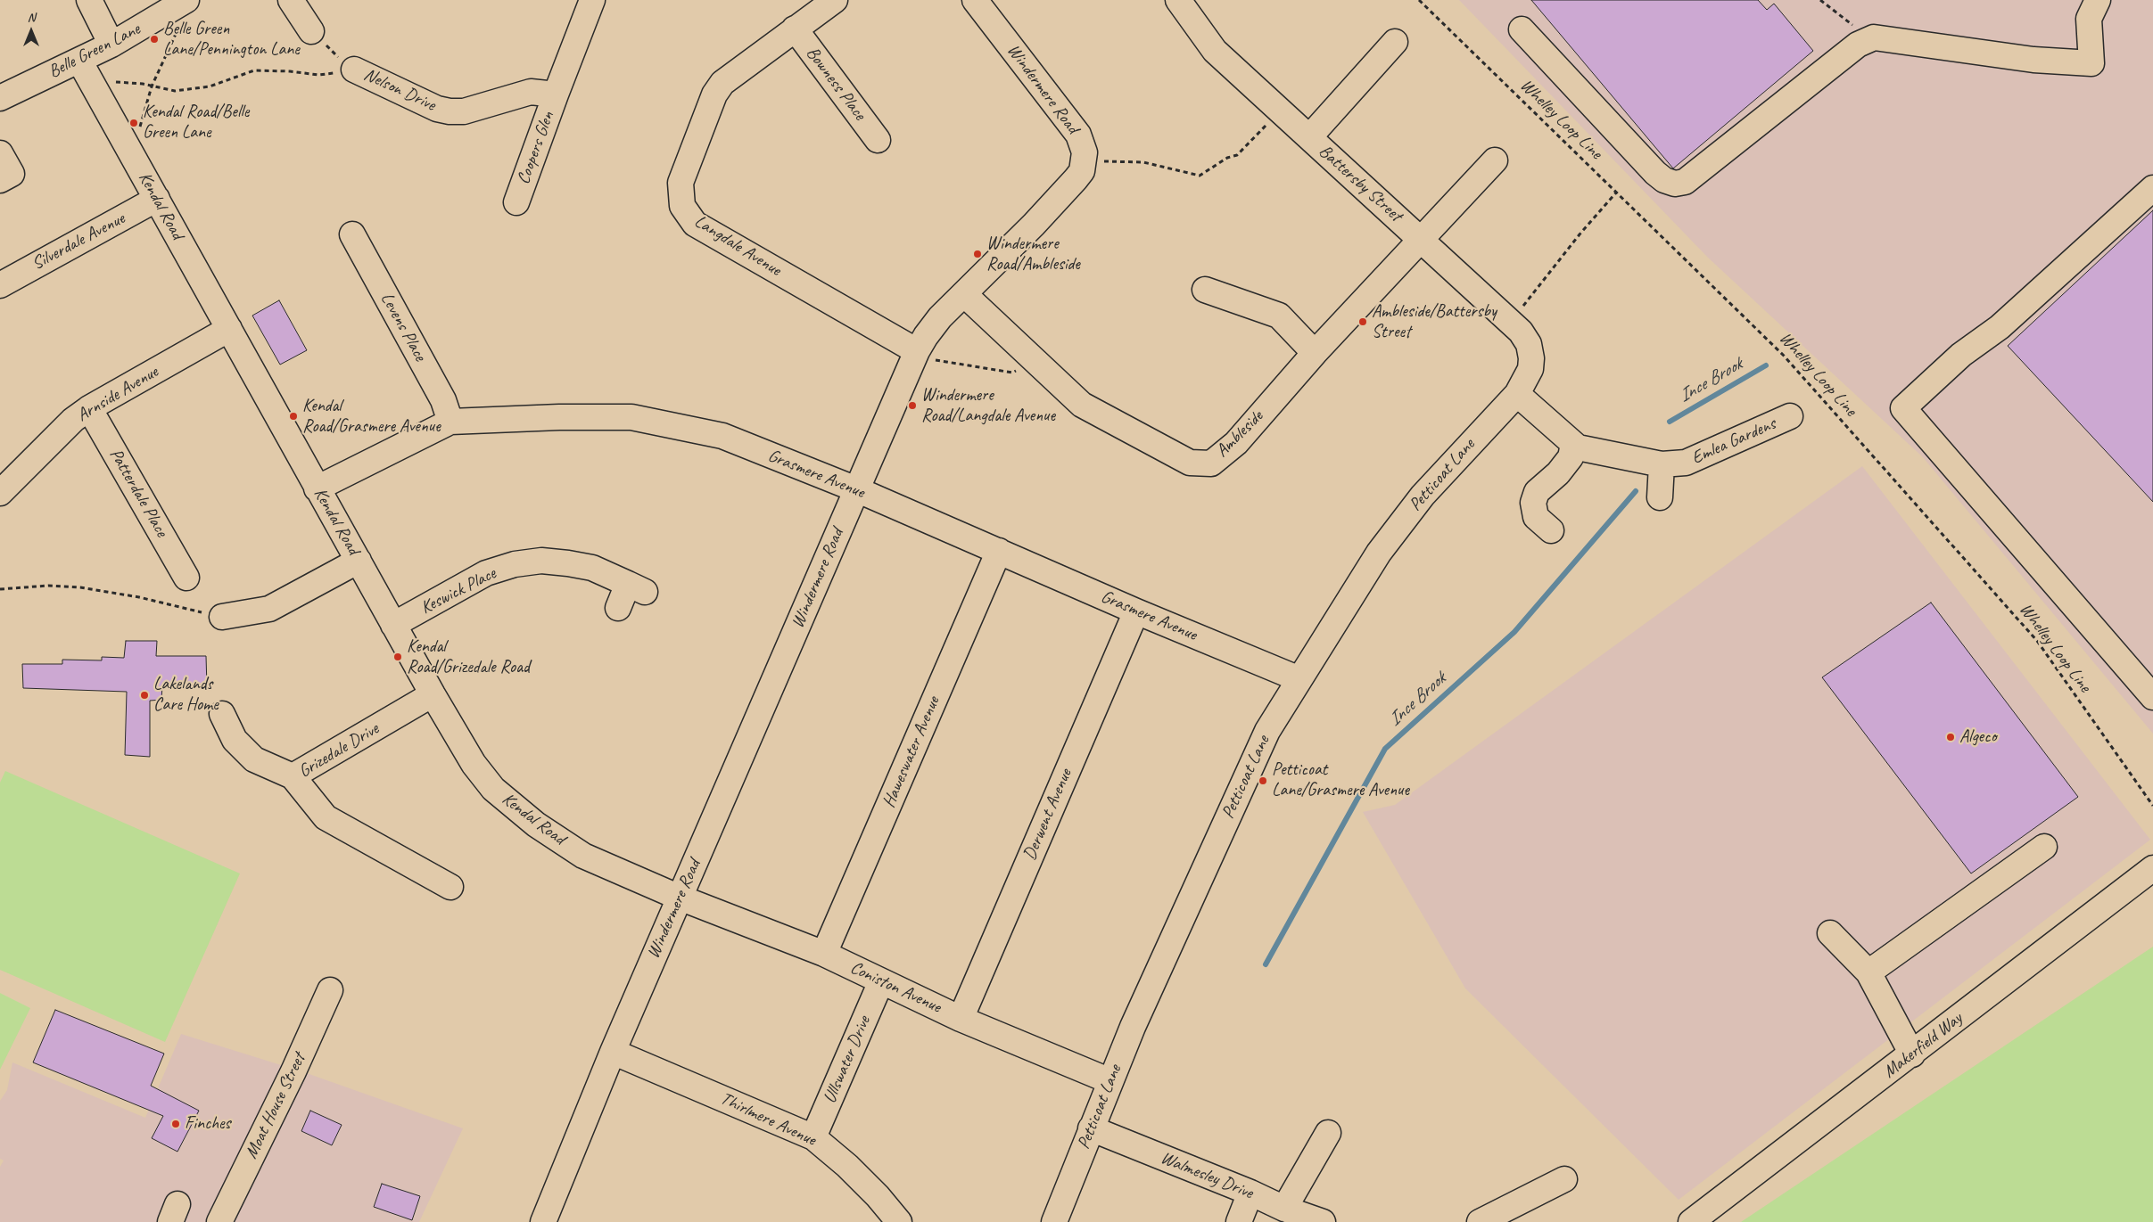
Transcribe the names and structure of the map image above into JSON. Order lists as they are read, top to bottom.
{
  "streets": {
    "street": [
      "Belle Green Lane",
      "Bowness Place",
      "Windermere Road",
      "Nelson Drive",
      "Coopers Glen",
      "Battersby Street",
      "Kendal Road",
      "Silverdale Avenue",
      "Langdale Avenue",
      "Levens Place",
      "Arnside Avenue",
      "Ambleside",
      "Emlea Gardens",
      "Grasmere Avenue",
      "Petticoat Lane",
      "Patterdale Place",
      "Keswick Place",
      "Grizedale Drive",
      "Haweswater Avenue",
      "Derwent Avenue",
      "Coniston Avenue",
      "Makerfield Way",
      "Ullswater Drive",
      "Moat House Street",
      "Thirlmere Avenue",
      "Walmesley Drive"
    ],
    "path": ["Whelley Loop Line"]
  },
  "crossings": [
    ["Belle Green Lane", "Kendal Road"],
    ["Bowness Place", "Langdale Avenue"],
    ["Windermere Road", "Kendal Road"],
    ["Windermere Road", "Langdale Avenue"],
    ["Windermere Road", "Ambleside"],
    ["Windermere Road", "Grasmere Avenue"],
    ["Windermere Road", "Coniston Avenue"],
    ["Windermere Road", "Thirlmere Avenue"],
    ["Nelson Drive", "Coopers Glen"],
    ["Battersby Street", "Ambleside"],
    ["Battersby Street", "Petticoat Lane"],
    ["Kendal Road", "Silverdale Avenue"],
    ["Kendal Road", "Arnside Avenue"],
    ["Kendal Road", "Grasmere Avenue"],
    ["Kendal Road", "Keswick Place"],
    ["Kendal Road", "Grizedale Drive"],
    ["Kendal Road", "Coniston Avenue"],
    ["Levens Place", "Grasmere Avenue"],
    ["Arnside Avenue", "Patterdale Place"],
    ["Emlea Gardens", "Petticoat Lane"],
    ["Grasmere Avenue", "Petticoat Lane"],
    ["Grasmere Avenue", "Haweswater Avenue"],
    ["Grasmere Avenue", "Derwent Avenue"],
    ["Petticoat Lane", "Coniston Avenue"],
    ["Petticoat Lane", "Walmesley Drive"],
    ["Haweswater Avenue", "Coniston Avenue"],
    ["Derwent Avenue", "Coniston Avenue"],
    ["Coniston Avenue", "Ullswater Drive"],
    ["Ullswater Drive", "Thirlmere Avenue"]
  ],
  "water": ["Ince Brook"],
  "places": [
    "Belle Green Lane/Pennington Lane",
    "Kendal Road/Belle Green Lane",
    "Windermere Road/Ambleside",
    "Ambleside/Battersby Street",
    "Windermere Road/Langdale Avenue",
    "Kendal Road/Grasmere Avenue",
    "Kendal Road/Grizedale Road",
    "Lakelands Care Home",
    "Algeco",
    "Petticoat Lane/Grasmere Avenue",
    "Finches"
  ],
  "north": "top"
}
